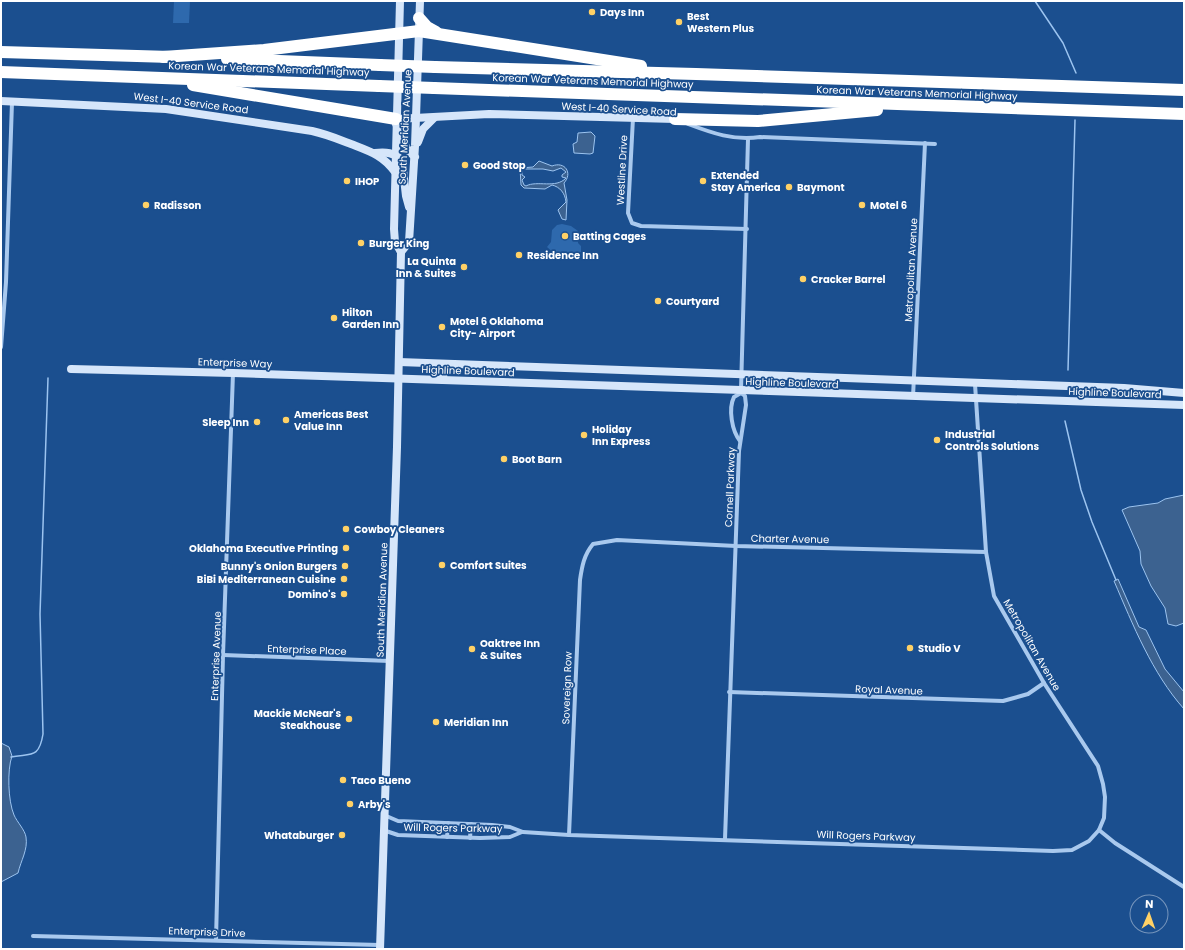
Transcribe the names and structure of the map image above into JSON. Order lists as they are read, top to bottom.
{
  "streets": {
    "highway": ["Korean War Veterans Memorial Highway"],
    "street": [
      "West I-40 Service Road",
      "South Meridian Avenue",
      "Westline Drive",
      "Metropolitan Avenue",
      "Enterprise Way",
      "Highline Boulevard",
      "Cornell Parkway",
      "Charter Avenue",
      "Enterprise Place",
      "Enterprise Avenue",
      "Sovereign Row",
      "Royal Avenue",
      "Will Rogers Parkway",
      "Enterprise Drive"
    ]
  },
  "crossings": [
    ["West I-40 Service Road", "South Meridian Avenue"],
    ["West I-40 Service Road", "Westline Drive"],
    ["West I-40 Service Road", "Metropolitan Avenue"],
    ["West I-40 Service Road", "Cornell Parkway"],
    ["South Meridian Avenue", "Enterprise Way"],
    ["South Meridian Avenue", "Highline Boulevard"],
    ["South Meridian Avenue", "Enterprise Place"],
    ["South Meridian Avenue", "Will Rogers Parkway"],
    ["South Meridian Avenue", "Enterprise Drive"],
    ["Westline Drive", "Cornell Parkway"],
    ["Metropolitan Avenue", "Highline Boulevard"],
    ["Metropolitan Avenue", "Charter Avenue"],
    ["Metropolitan Avenue", "Royal Avenue"],
    ["Metropolitan Avenue", "Will Rogers Parkway"],
    ["Enterprise Way", "Highline Boulevard"],
    ["Enterprise Way", "Enterprise Avenue"],
    ["Highline Boulevard", "Cornell Parkway"],
    ["Cornell Parkway", "Charter Avenue"],
    ["Cornell Parkway", "Royal Avenue"],
    ["Cornell Parkway", "Will Rogers Parkway"],
    ["Charter Avenue", "Sovereign Row"],
    ["Enterprise Place", "Enterprise Avenue"],
    ["Enterprise Avenue", "Enterprise Drive"],
    ["Sovereign Row", "Will Rogers Parkway"]
  ],
  "places": [
    "Days Inn",
    "Best Western Plus",
    "Good Stop",
    "IHOP",
    "Extended Stay America",
    "Baymont",
    "Radisson",
    "Motel 6",
    "Batting Cages",
    "Burger King",
    "Residence Inn",
    "La Quinta Inn & Suites",
    "Cracker Barrel",
    "Courtyard",
    "Hilton Garden Inn",
    "Motel 6 Oklahoma City- Airport",
    "Americas Best Value Inn",
    "Sleep Inn",
    "Holiday Inn Express",
    "Industrial Controls Solutions",
    "Boot Barn",
    "Cowboy Cleaners",
    "Oklahoma Executive Printing",
    "Comfort Suites",
    "Bunny's Onion Burgers",
    "BiBi Mediterranean Cuisine",
    "Domino's",
    "Studio V",
    "Oaktree Inn & Suites",
    "Mackie McNear's Steakhouse",
    "Meridian Inn",
    "Taco Bueno",
    "Arby's",
    "Whataburger"
  ],
  "north": "top"
}
